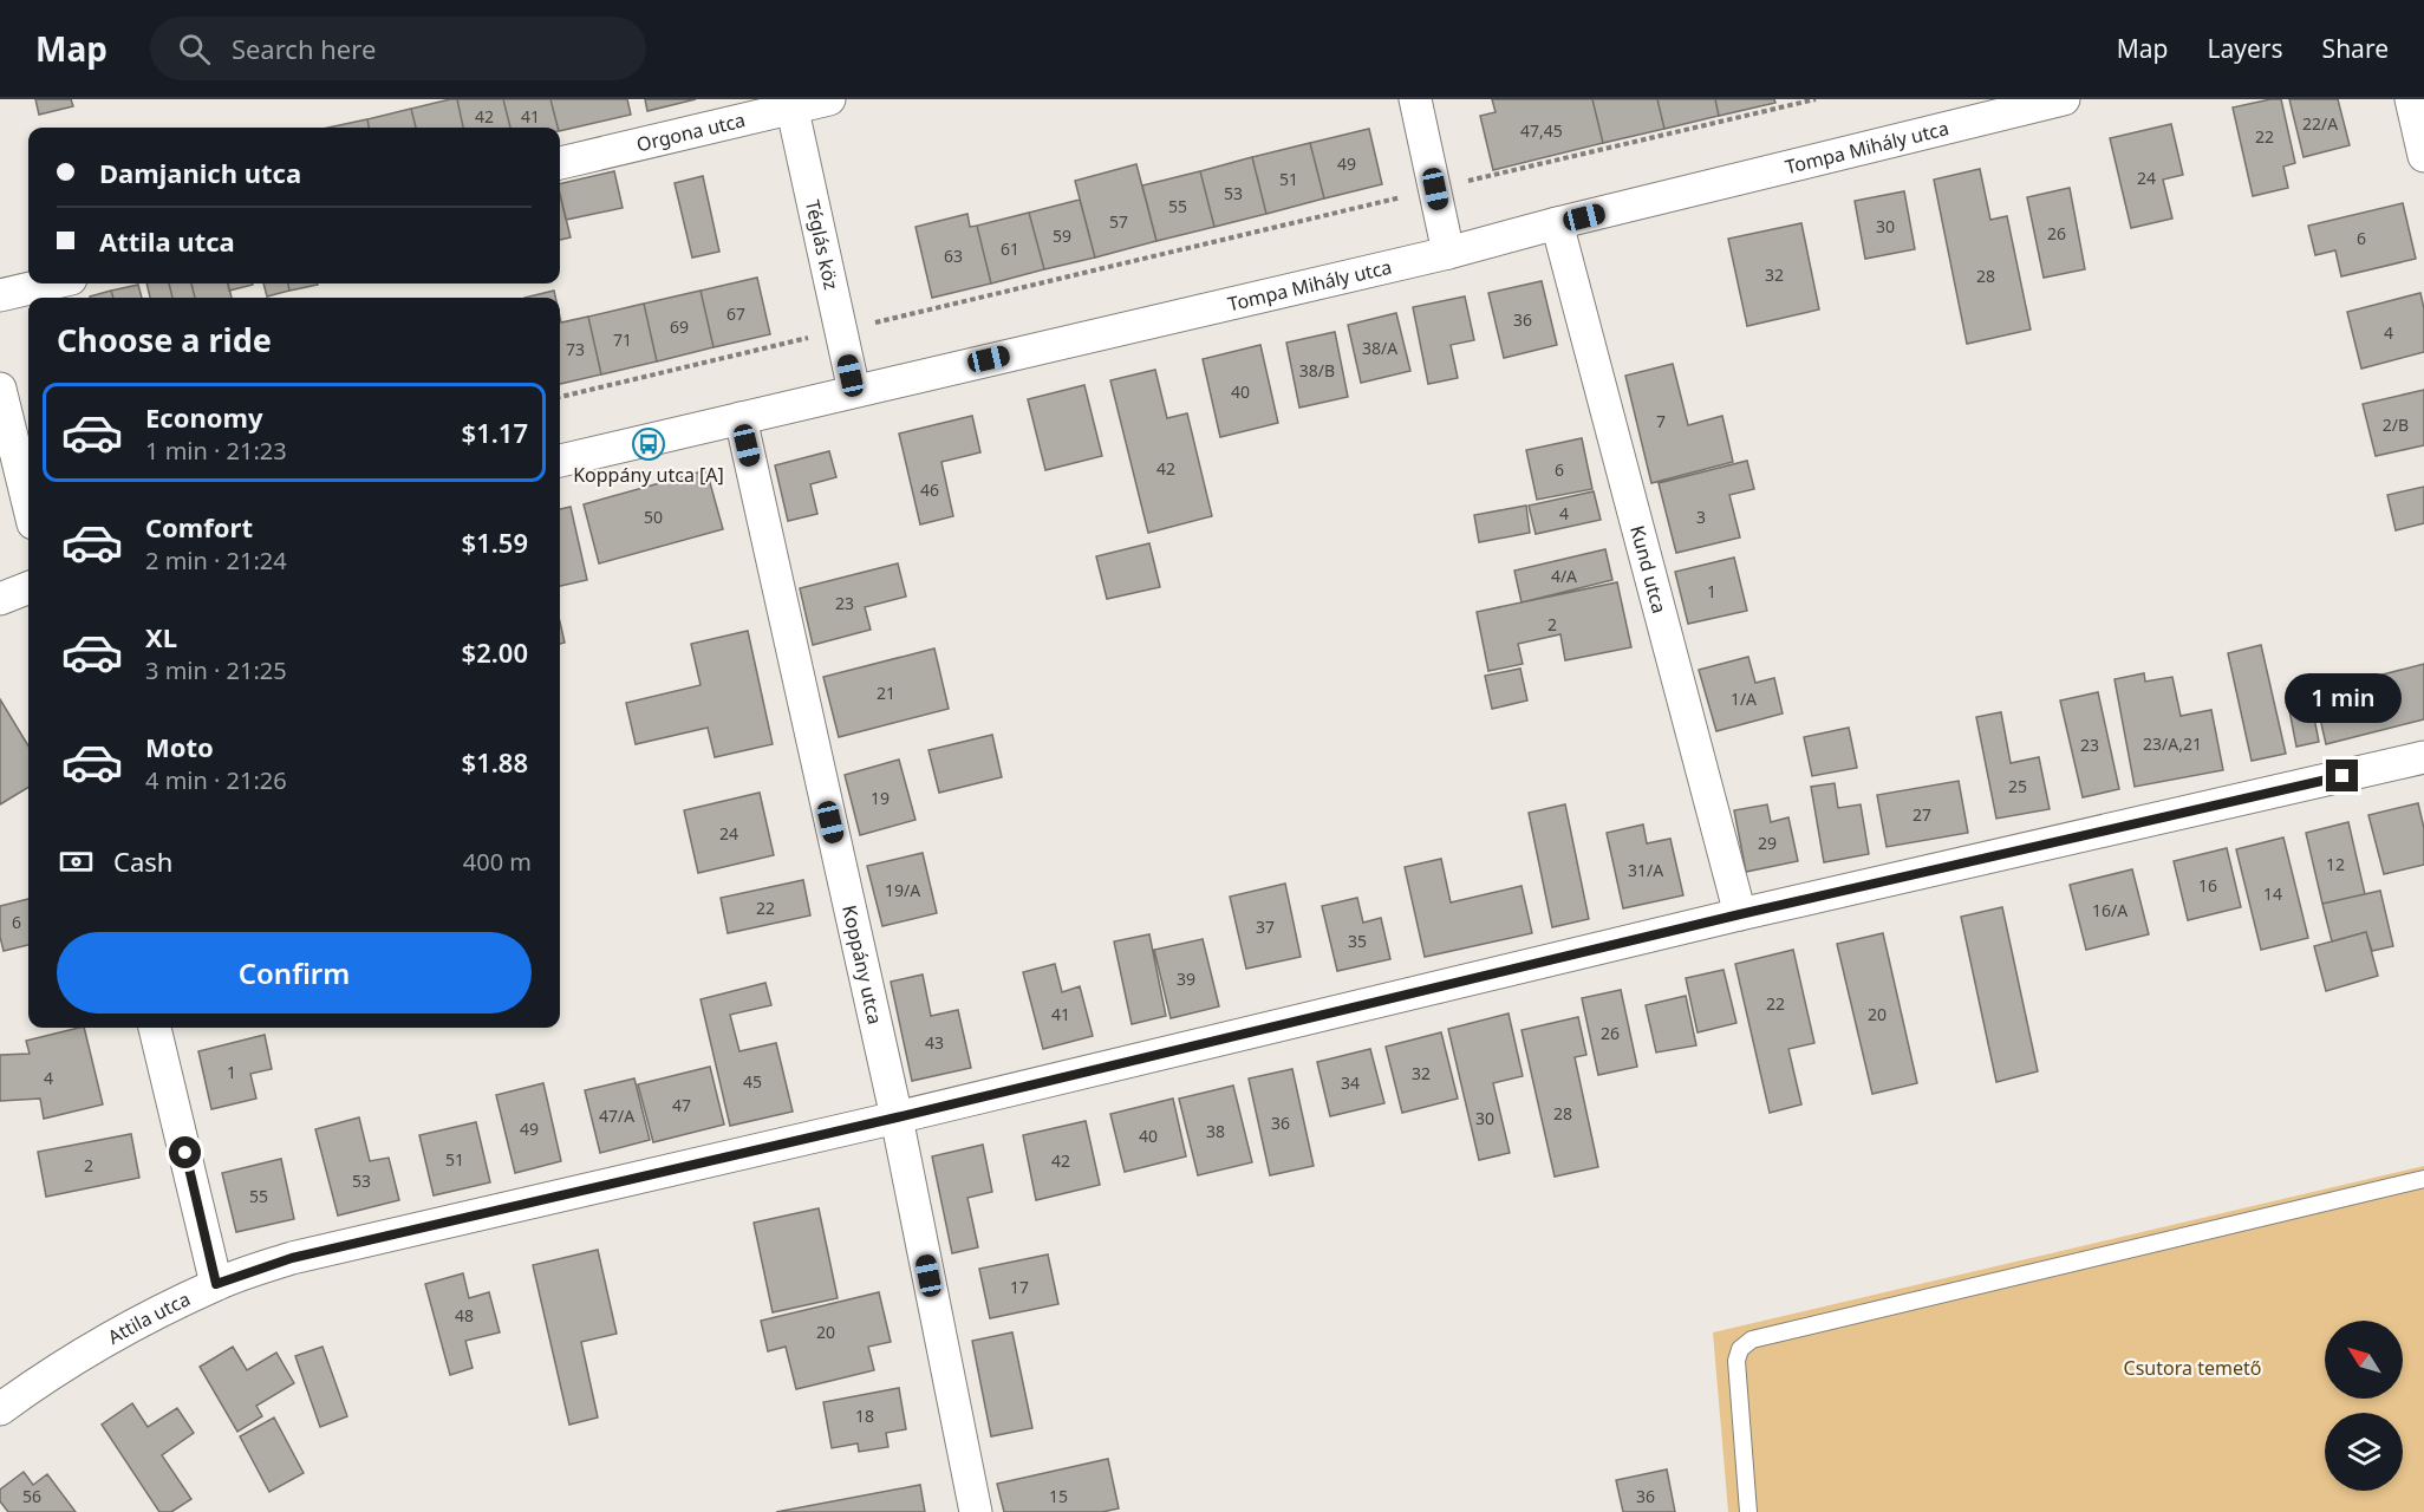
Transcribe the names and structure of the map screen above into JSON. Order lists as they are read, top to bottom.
{
  "streets": {
    "street": [
      "Orgona utca",
      "Tompa Mihály utca",
      "Téglás köz",
      "Kund utca",
      "Koppány utca",
      "Attila utca"
    ]
  },
  "crossings": [
    ["Orgona utca", "Téglás köz"],
    ["Tompa Mihály utca", "Téglás köz"],
    ["Tompa Mihály utca", "Kund utca"],
    ["Tompa Mihály utca", "Koppány utca"],
    ["Kund utca", "Attila utca"],
    ["Koppány utca", "Attila utca"]
  ],
  "parks": ["Csutora temető"],
  "places": {
    "bus stop": ["Koppány utca [A]"]
  },
  "house_numbers": [
    "42",
    "41",
    "22/A",
    "47,45",
    "22",
    "49",
    "24",
    "51",
    "53",
    "55",
    "57",
    "30",
    "26",
    "59",
    "6",
    "61",
    "63",
    "32",
    "28",
    "67",
    "36",
    "69",
    "4",
    "71",
    "38/A",
    "73",
    "38/B",
    "40",
    "7",
    "2/B",
    "42",
    "6",
    "46",
    "4",
    "50",
    "3",
    "4/A",
    "1",
    "23",
    "2",
    "21",
    "1/A",
    "23/A,21",
    "23",
    "25",
    "19",
    "27",
    "24",
    "29",
    "12",
    "31/A",
    "16",
    "19/A",
    "14",
    "22",
    "16/A",
    "6",
    "37",
    "35",
    "39",
    "22",
    "41",
    "20",
    "26",
    "43",
    "1",
    "32",
    "4",
    "45",
    "34",
    "47",
    "28",
    "47/A",
    "30",
    "36",
    "49",
    "38",
    "40",
    "51",
    "42",
    "2",
    "53",
    "55",
    "17",
    "48",
    "20",
    "18",
    "56",
    "15",
    "36"
  ],
  "north": "top left",
  "page": {
    "header": "Map",
    "search": "Search here",
    "nav": ["Map", "Layers", "Share"],
    "banner": ["Damjanich utca", "Attila utca"],
    "heading": "Choose a ride",
    "list": [
      {
        "name": "Economy",
        "note": "1 min · 21:23",
        "value": "$1.17"
      },
      {
        "name": "Comfort",
        "note": "2 min · 21:24",
        "value": "$1.59"
      },
      {
        "name": "XL",
        "note": "3 min · 21:25",
        "value": "$2.00"
      },
      {
        "name": "Moto",
        "note": "4 min · 21:26",
        "value": "$1.88"
      }
    ],
    "bubble": "1 min",
    "pay": ["Cash", "400 m"],
    "buttons": "Confirm"
  }
}
